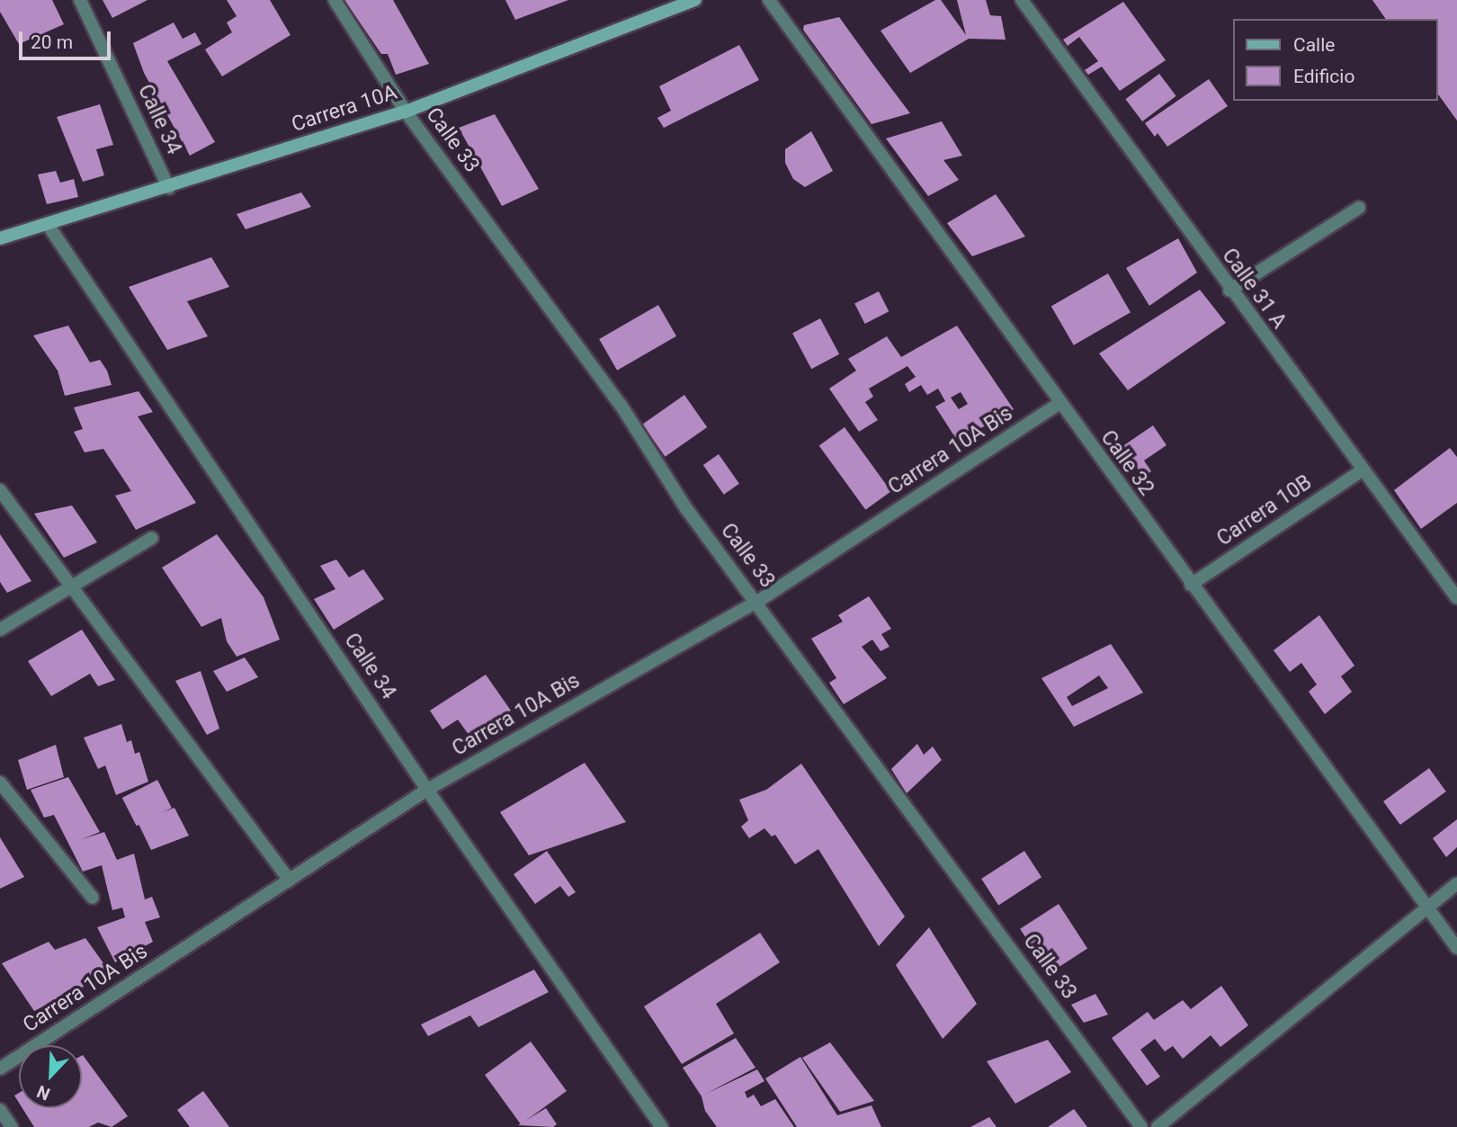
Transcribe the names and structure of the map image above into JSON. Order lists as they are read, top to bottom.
{
  "streets": {
    "street": [
      "Carrera 10A",
      "Calle 34",
      "Calle 33",
      "Calle 31 A",
      "Carrera 10A Bis",
      "Calle 32",
      "Carrera 10B"
    ]
  },
  "crossings": [
    ["Carrera 10A", "Calle 34"],
    ["Carrera 10A", "Calle 33"],
    ["Calle 34", "Carrera 10A Bis"],
    ["Calle 33", "Carrera 10A Bis"],
    ["Calle 31 A", "Carrera 10B"],
    ["Carrera 10A Bis", "Calle 32"],
    ["Calle 32", "Carrera 10B"]
  ],
  "legend": ["Calle", "Edificio"],
  "scale_bar": "20 m",
  "north": "bottom left"
}
